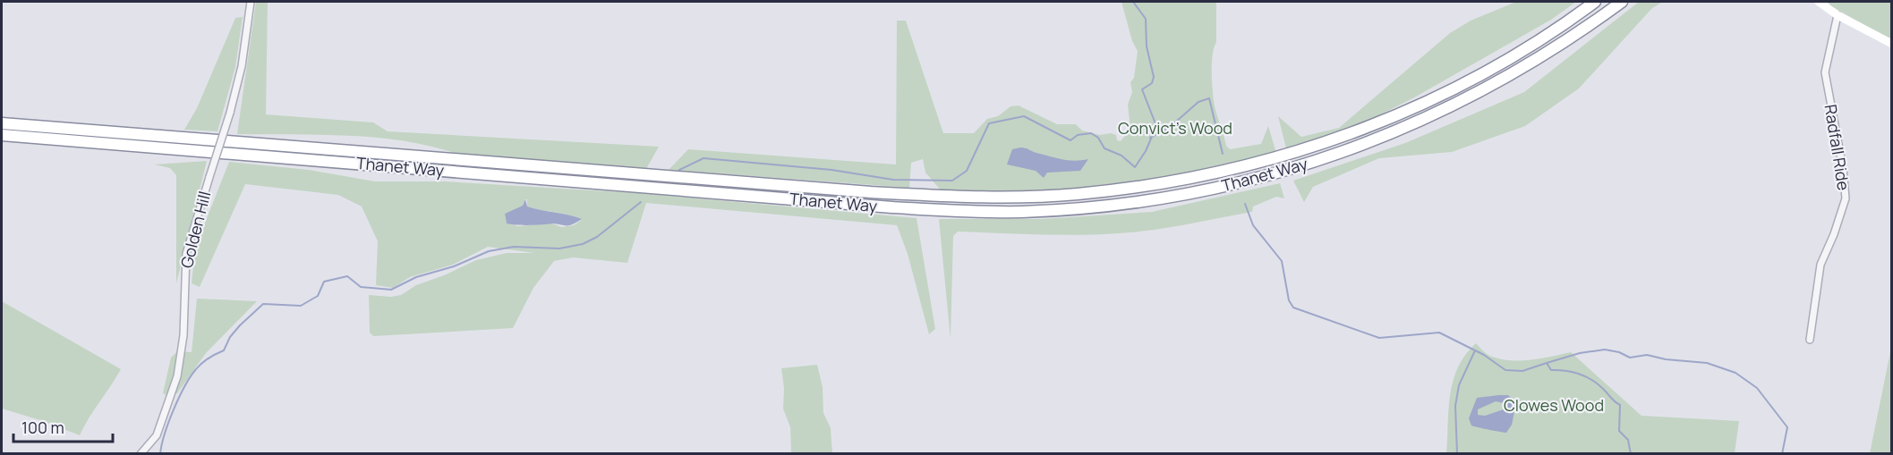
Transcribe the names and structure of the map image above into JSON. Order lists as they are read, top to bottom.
{
  "streets": {
    "highway": ["Thanet Way"],
    "street": ["Radfall Ride", "Golden Hill"]
  },
  "parks": ["Convict's Wood", "Clowes Wood"],
  "scale_bar": "100 m"
}
